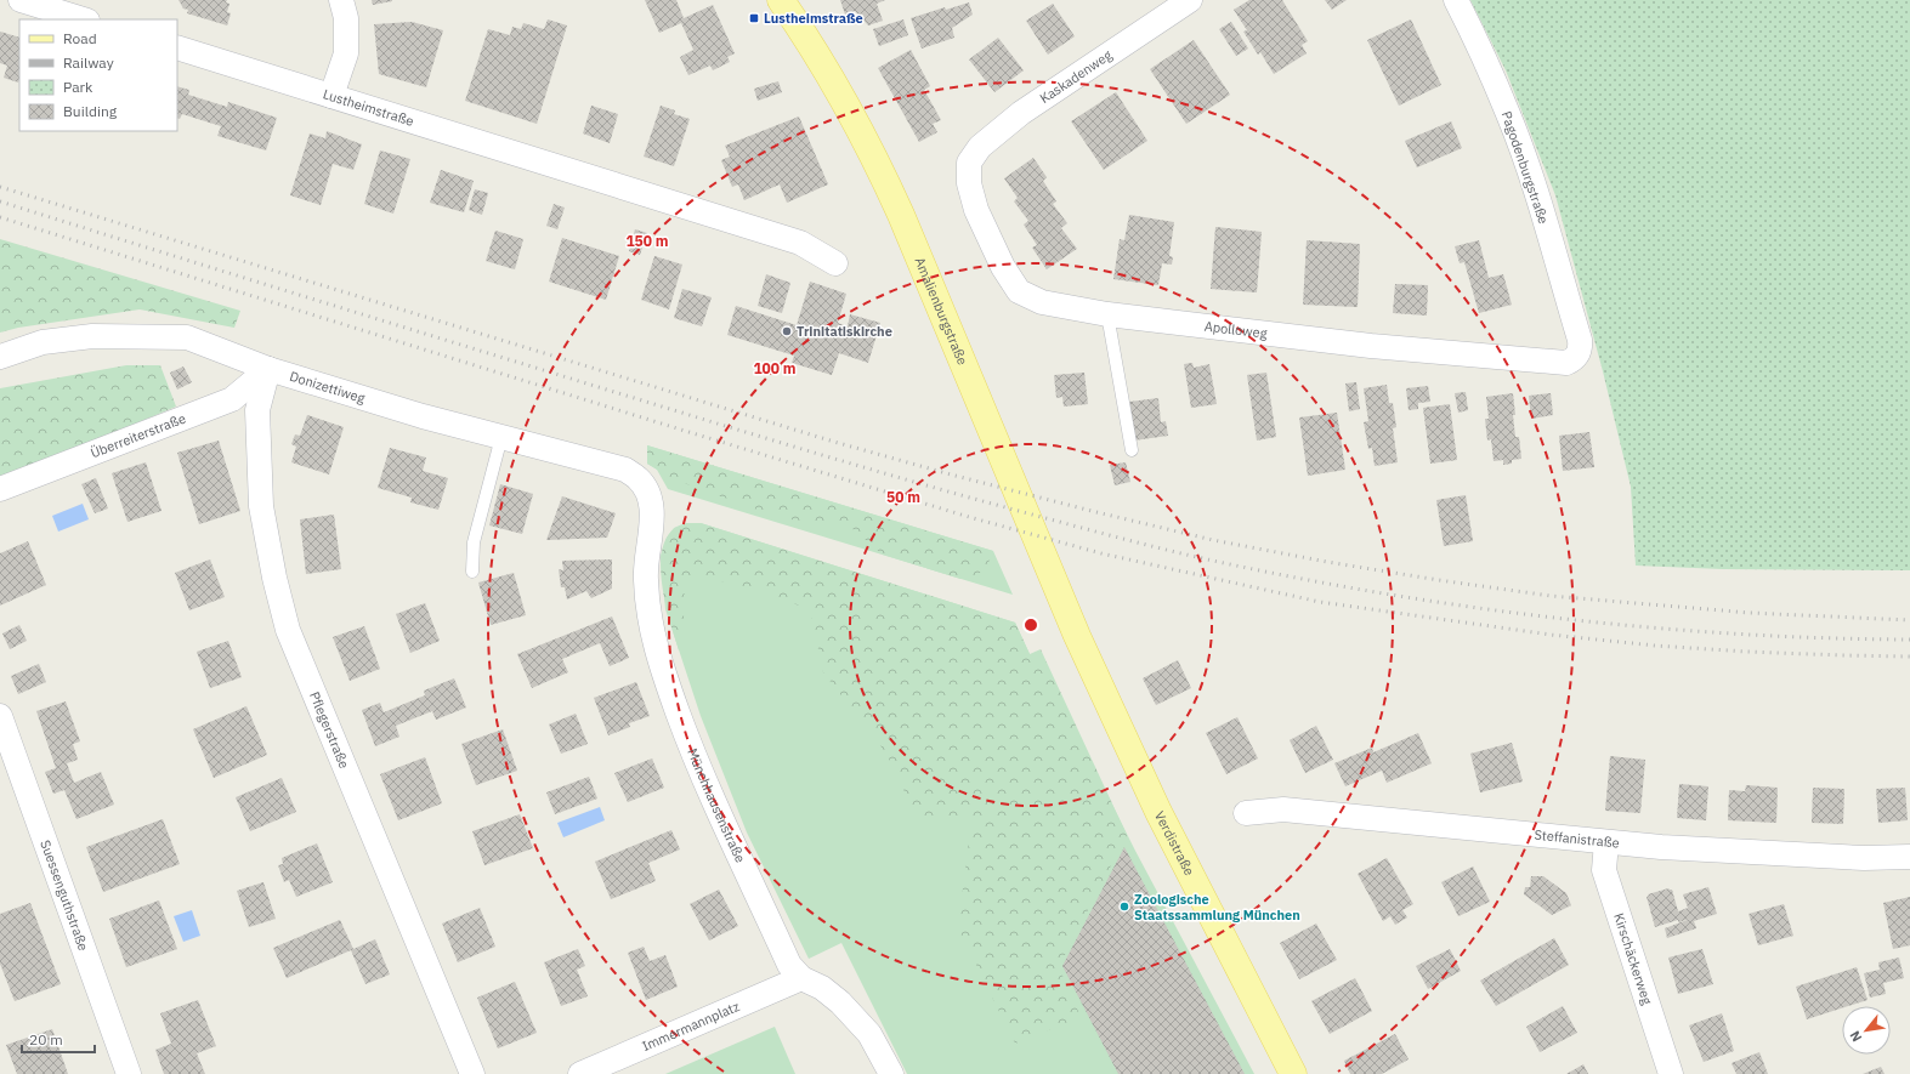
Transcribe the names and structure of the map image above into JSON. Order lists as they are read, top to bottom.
{
  "streets": {
    "main road": ["Amalienburgstraße", "Verdistraße"],
    "street": [
      "Kaskadenweg",
      "Lustheimstraße",
      "Pagodenburgstraße",
      "Apolloweg",
      "Donizettiweg",
      "Überreiterstraße",
      "Pflegerstraße",
      "Münchhausenstraße",
      "Steffanistraße",
      "Suessenguthstraße",
      "Kirschäckerweg",
      "Immermannplatz"
    ]
  },
  "crossings": [
    ["Kaskadenweg", "Apolloweg"],
    ["Pagodenburgstraße", "Apolloweg"],
    ["Amalienburgstraße", "Verdistraße"],
    ["Donizettiweg", "Überreiterstraße"],
    ["Donizettiweg", "Pflegerstraße"],
    ["Donizettiweg", "Münchhausenstraße"],
    ["Überreiterstraße", "Pflegerstraße"],
    ["Münchhausenstraße", "Immermannplatz"],
    ["Steffanistraße", "Kirschäckerweg"]
  ],
  "places": {
    "transit": ["Lustheimstraße"],
    "other": ["Trinitatiskirche", "Zoologische Staatssammlung München"]
  },
  "legend": [
    "Road",
    "Railway",
    "Park",
    "Building"
  ],
  "scale_bar": "20 m",
  "north": "bottom left",
  "rings": ["150 m", "100 m", "50 m"]
}
